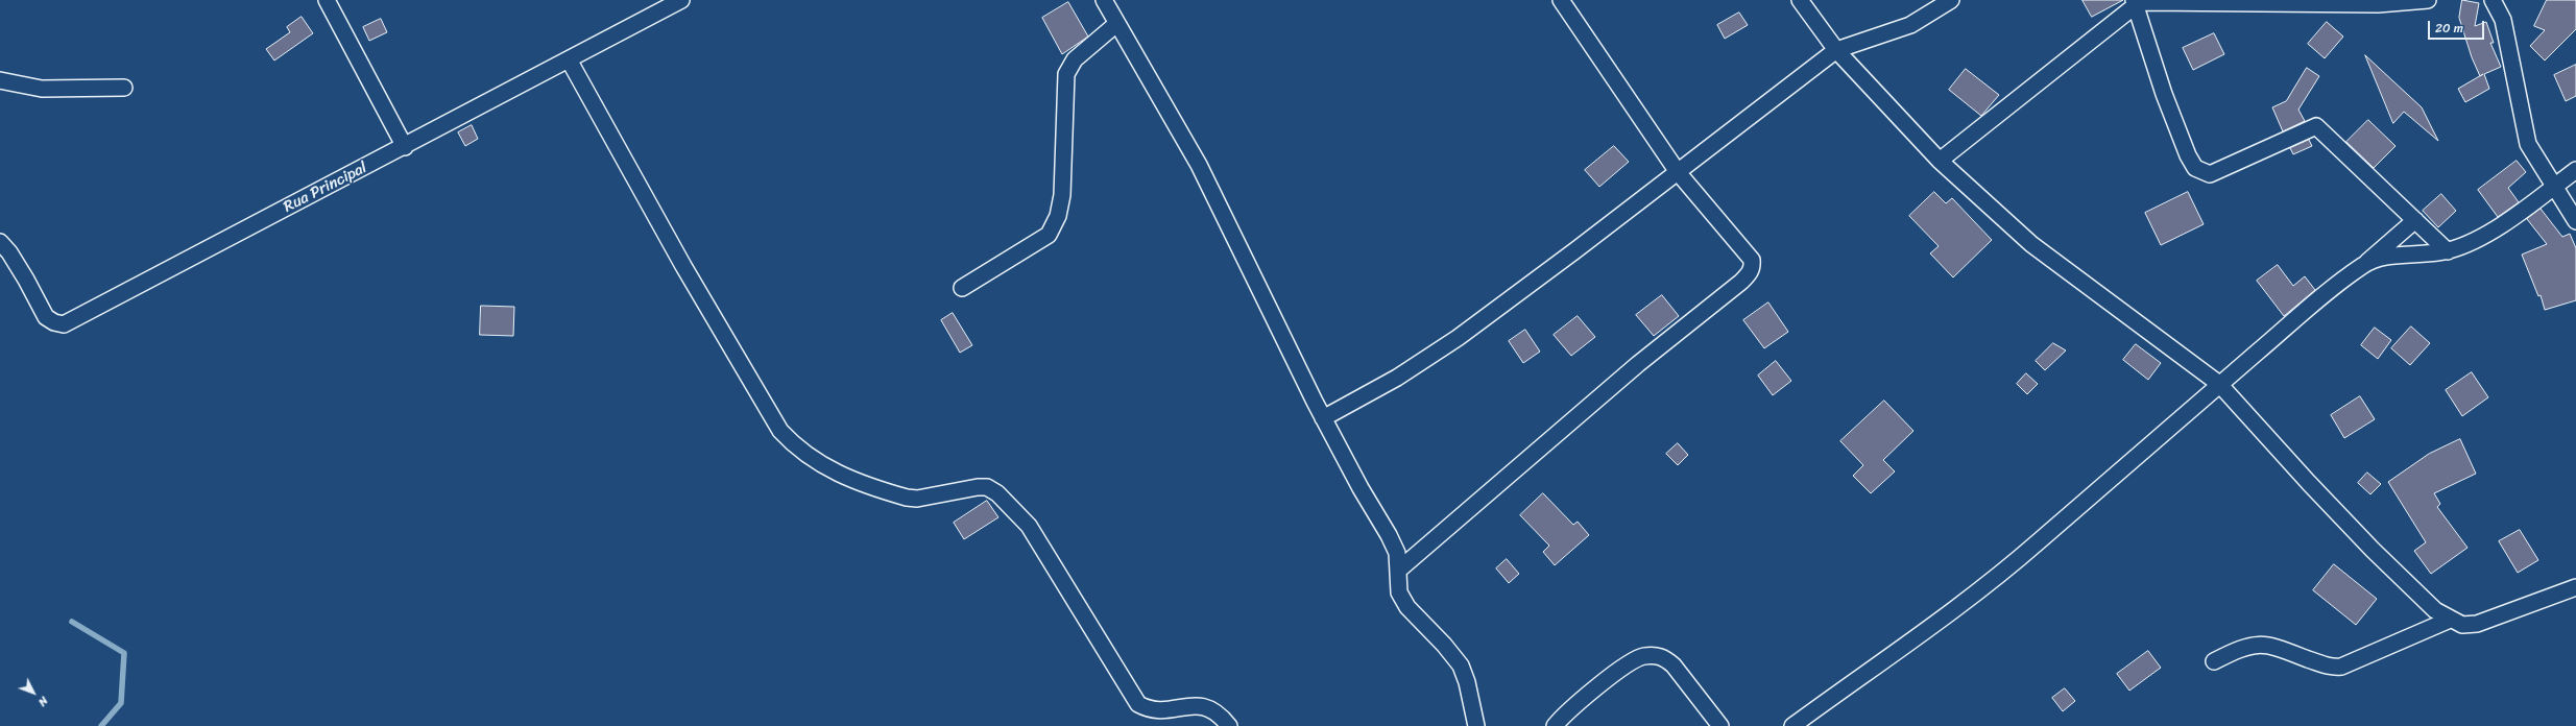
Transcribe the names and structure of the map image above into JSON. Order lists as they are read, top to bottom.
{
  "streets": {
    "street": ["Rua Principal"]
  },
  "scale_bar": "20 m",
  "north": "bottom right"
}
